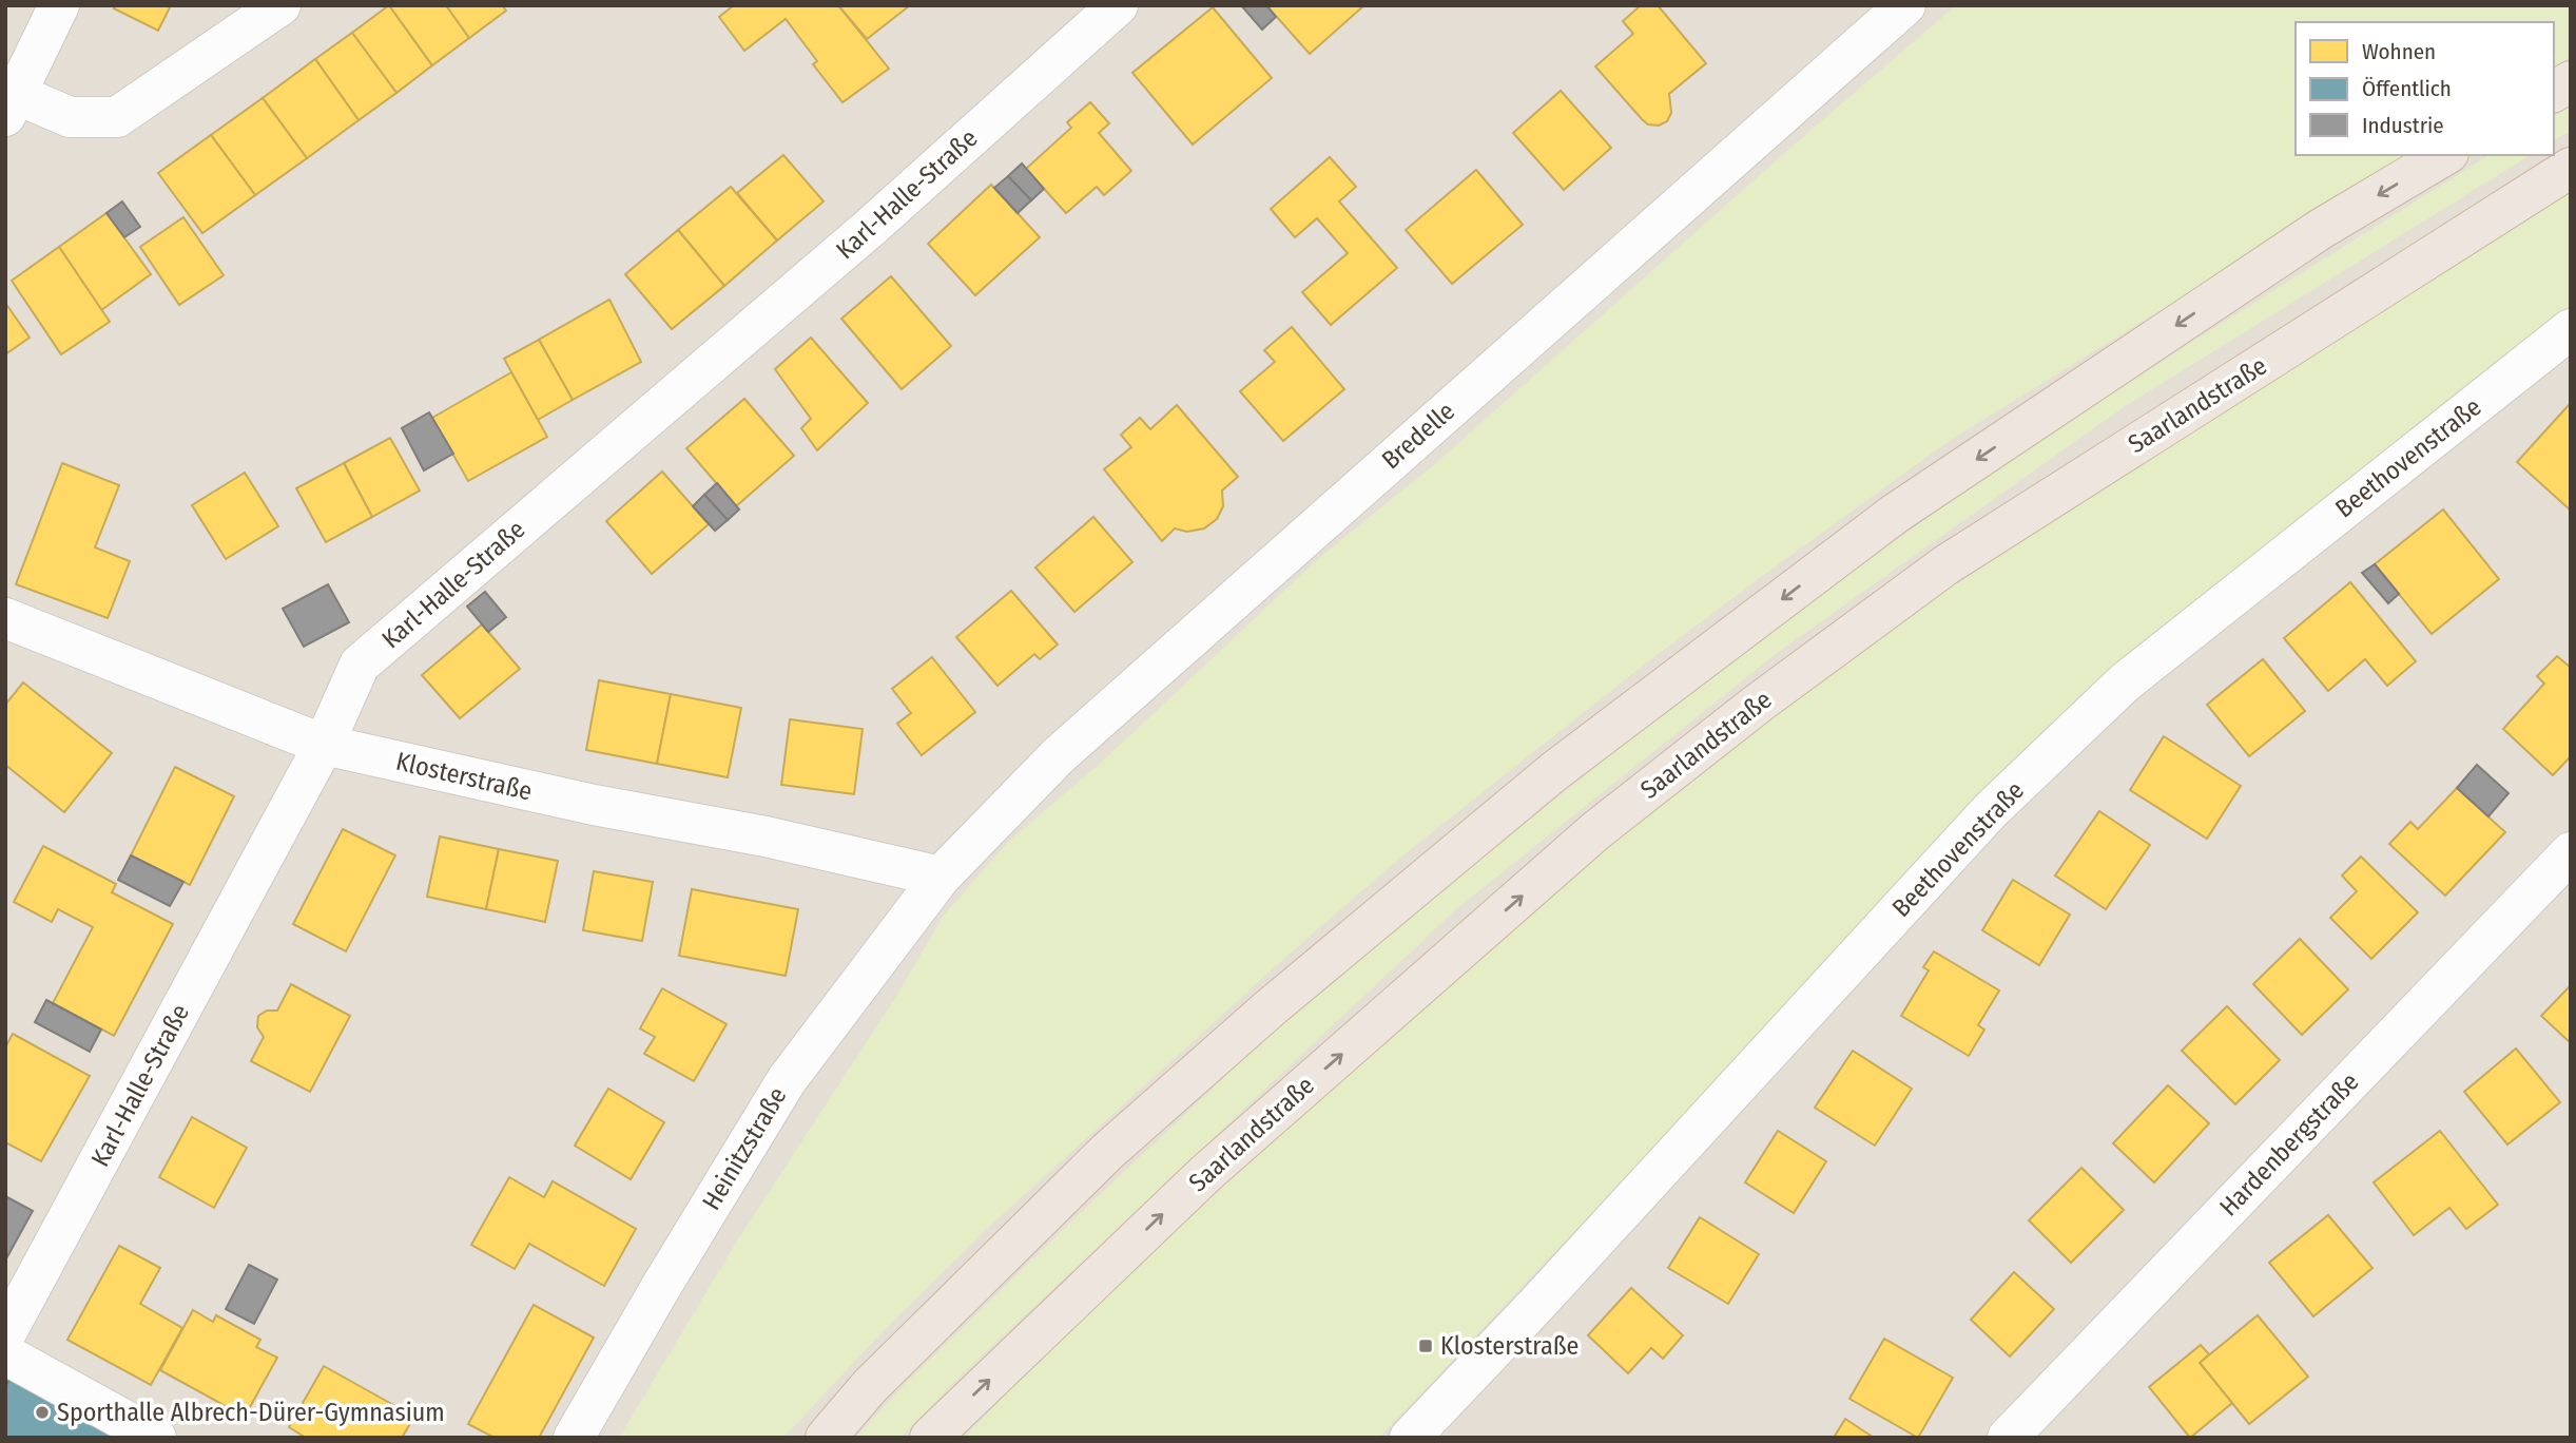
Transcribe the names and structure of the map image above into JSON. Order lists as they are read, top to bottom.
{
  "streets": {
    "highway": ["Saarlandstraße"],
    "street": [
      "Karl-Halle-Straße",
      "Bredelle",
      "Beethovenstraße",
      "Klosterstraße",
      "Hardenbergstraße",
      "Heinitzstraße"
    ]
  },
  "crossings": [
    ["Karl-Halle-Straße", "Klosterstraße"],
    ["Bredelle", "Klosterstraße"],
    ["Bredelle", "Heinitzstraße"],
    ["Klosterstraße", "Heinitzstraße"]
  ],
  "places": {
    "transit": ["Klosterstraße"],
    "other": ["Sporthalle Albrech-Dürer-Gymnasium"]
  },
  "legend": ["Wohnen", "Öffentlich", "Industrie"]
}
